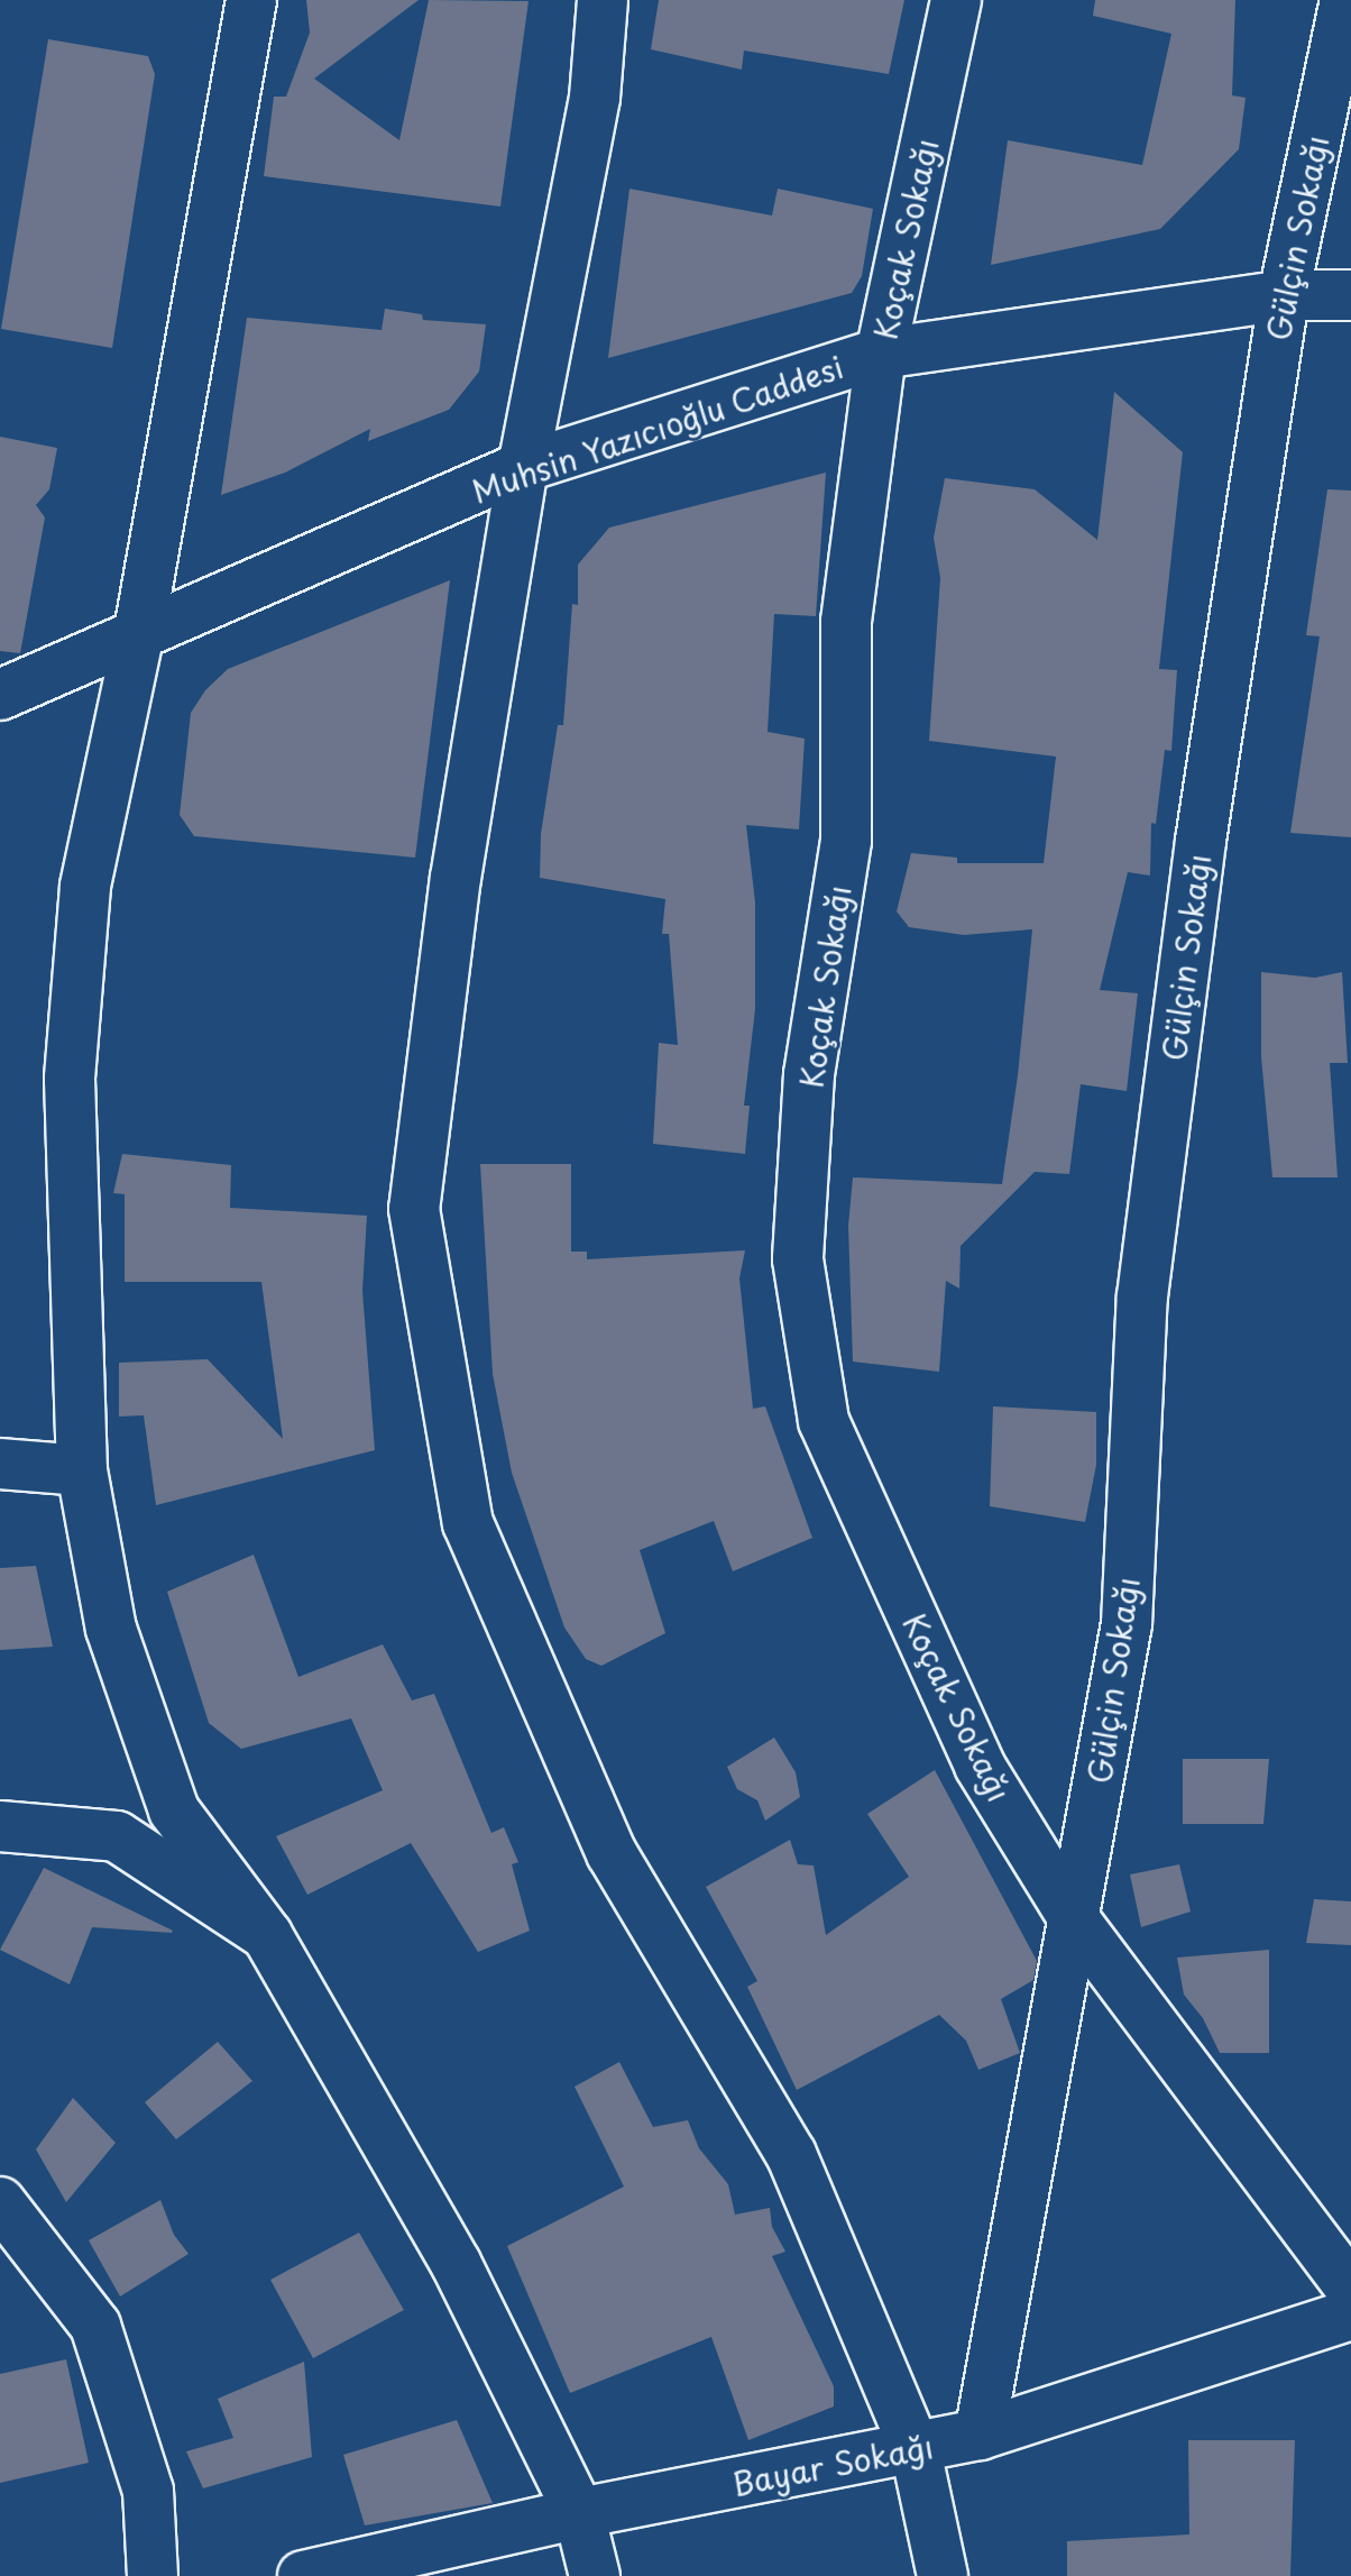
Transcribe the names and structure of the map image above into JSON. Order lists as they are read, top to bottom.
{
  "streets": {
    "street": [
      "Gülçin Sokağı",
      "Koçak Sokağı",
      "Muhsin Yazıcıoğlu Caddesi",
      "Bayar Sokağı"
    ]
  },
  "crossings": [
    ["Gülçin Sokağı", "Koçak Sokağı"],
    ["Gülçin Sokağı", "Muhsin Yazıcıoğlu Caddesi"],
    ["Gülçin Sokağı", "Bayar Sokağı"],
    ["Koçak Sokağı", "Muhsin Yazıcıoğlu Caddesi"]
  ]
}
